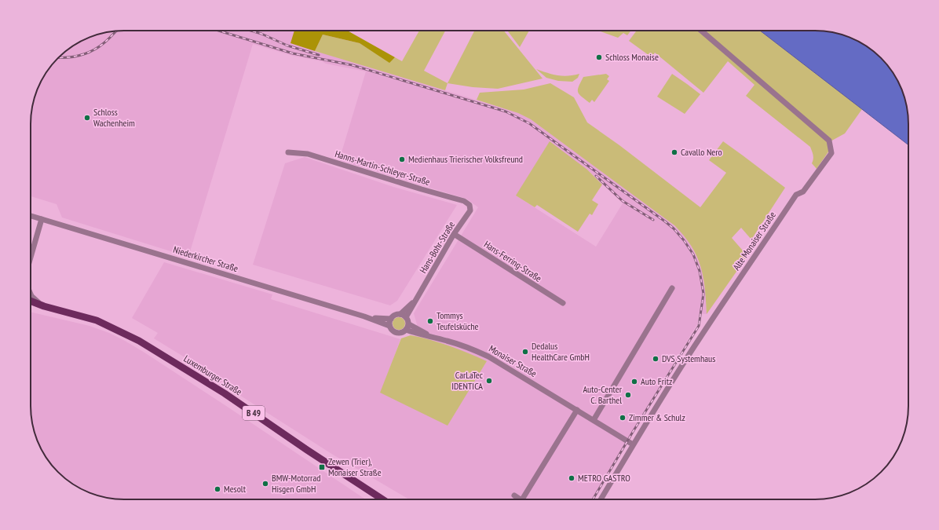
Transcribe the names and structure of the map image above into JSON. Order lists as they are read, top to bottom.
{
  "streets": {
    "main road": ["Luxemburger Straße", "B 49"],
    "street": [
      "Hanns-Martin-Schleyer-Straße",
      "Alte Monaiser Straße",
      "Hans-Bohr-Straße",
      "Niederkircher Straße",
      "Hans-Ferring-Straße",
      "Monaiser Straße"
    ]
  },
  "crossings": [
    ["Hanns-Martin-Schleyer-Straße", "Hans-Bohr-Straße"],
    ["Alte Monaiser Straße", "Monaiser Straße"],
    ["Hans-Bohr-Straße", "Niederkircher Straße"],
    ["Hans-Bohr-Straße", "Hans-Ferring-Straße"],
    ["Hans-Bohr-Straße", "Monaiser Straße"],
    ["Niederkircher Straße", "Monaiser Straße"]
  ],
  "places": {
    "other": [
      "Schloss Monaise",
      "Schloss Wachenheim",
      "Cavallo Nero",
      "Medienhaus Trierischer Volksfreund",
      "Tommys Teufelsküche",
      "Dedalus HealthCare GmbH",
      "DVS Systemhaus",
      "CarLaTec IDENTICA",
      "Auto Fritz",
      "Auto-Center C. Barthel",
      "Zimmer & Schulz",
      "METRO GASTRO",
      "BMW-Motorrad Hisgen GmbH",
      "Mesolt"
    ],
    "transit": ["Zewen (Trier), Monaiser Straße"]
  }
}
